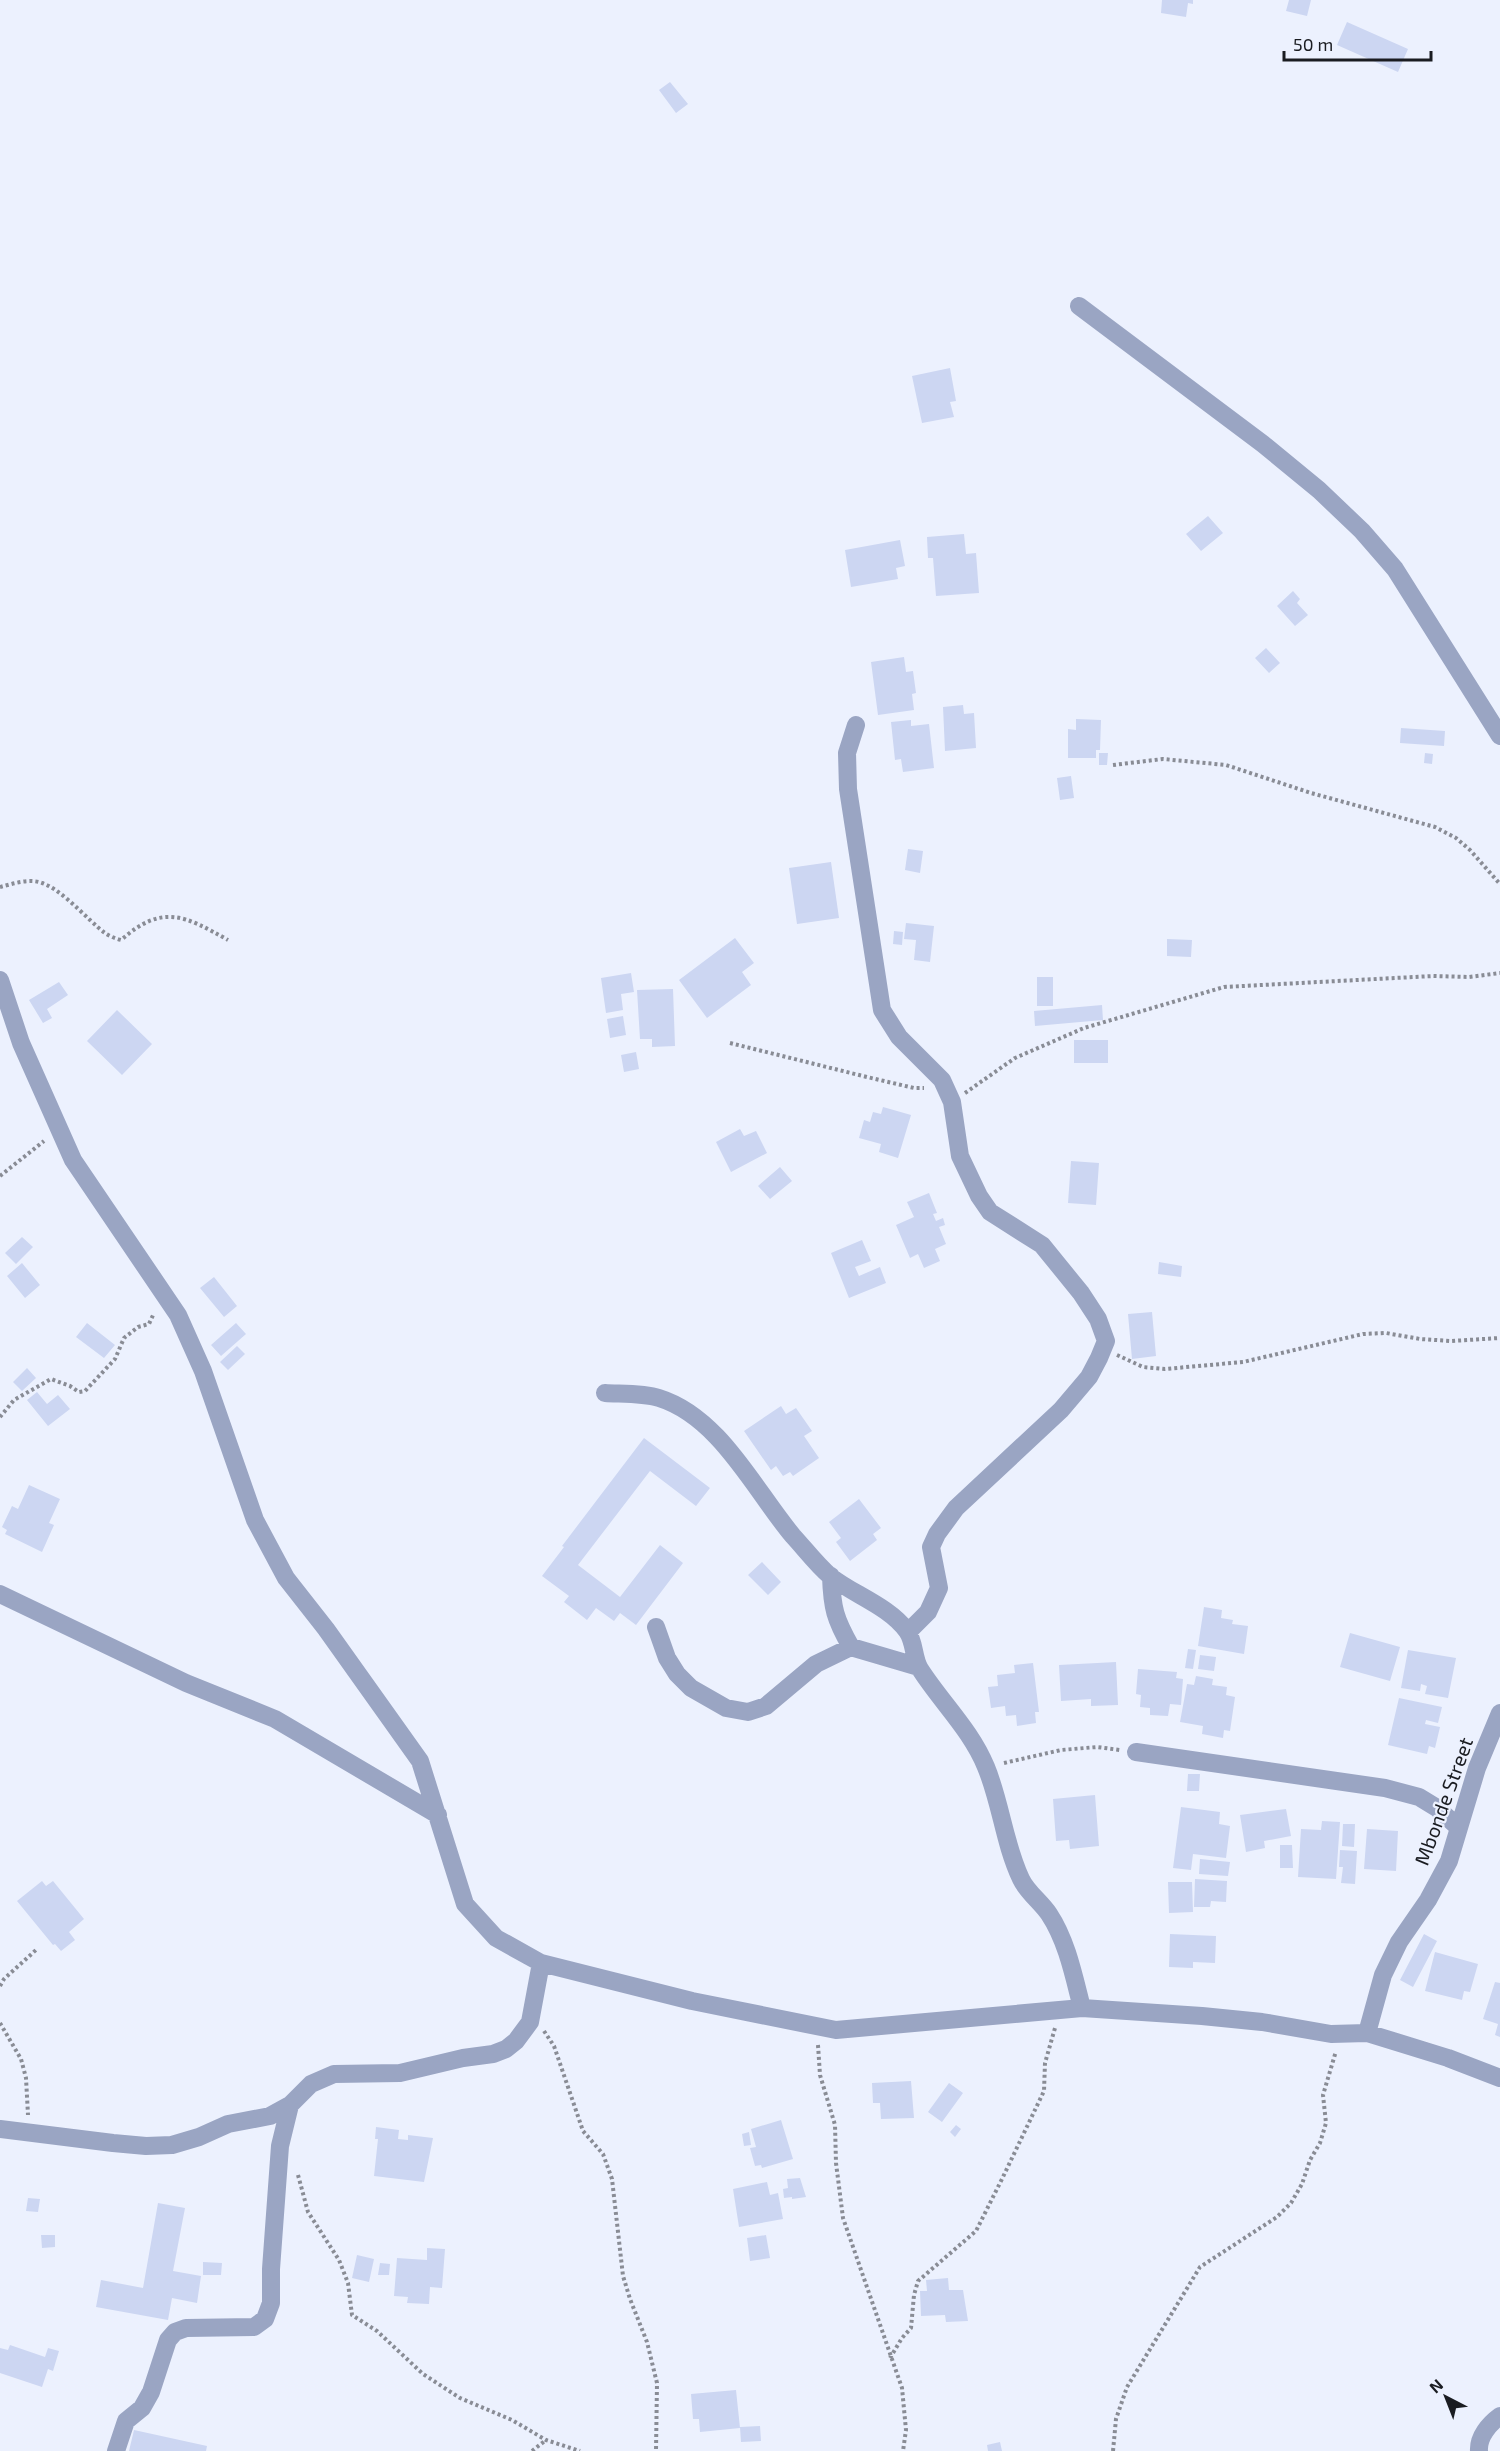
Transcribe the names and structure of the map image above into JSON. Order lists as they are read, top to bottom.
{
  "streets": {
    "street": ["Mbonde Street"]
  },
  "scale_bar": "50 m",
  "north": "top left"
}
